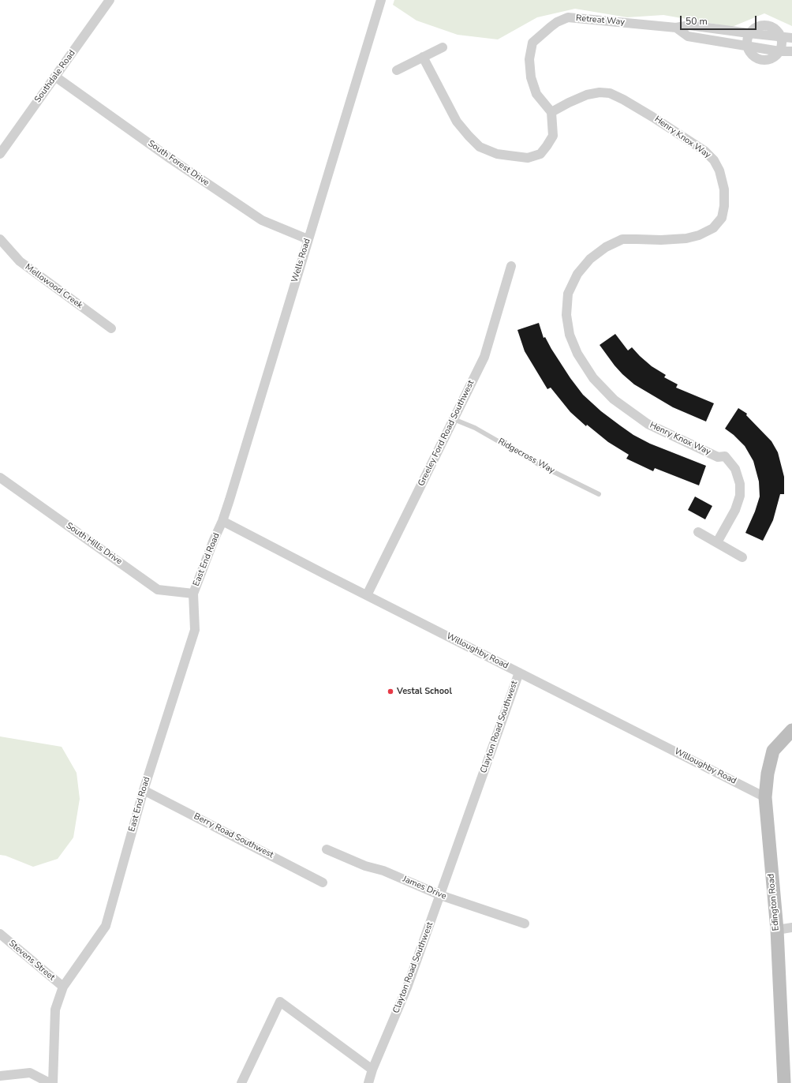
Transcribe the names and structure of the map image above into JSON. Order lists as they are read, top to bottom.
{
  "streets": {
    "street": [
      "Retreat Way",
      "Southdale Road",
      "Henry Knox Way",
      "South Forest Drive",
      "Wells Road",
      "Mellowood Creek",
      "Greeley Ford Road Southwest",
      "South Hills Drive",
      "East End Road",
      "Willoughby Road",
      "Clayton Road Southwest",
      "Berry Road Southwest",
      "James Drive",
      "Edington Road",
      "Stevens Street"
    ],
    "lane": ["Ridgecross Way"]
  },
  "crossings": [
    ["Retreat Way", "Henry Knox Way"],
    ["Southdale Road", "South Forest Drive"],
    ["South Forest Drive", "Wells Road"],
    ["Wells Road", "East End Road"],
    ["Wells Road", "Willoughby Road"],
    ["Greeley Ford Road Southwest", "Ridgecross Way"],
    ["Greeley Ford Road Southwest", "Willoughby Road"],
    ["South Hills Drive", "East End Road"],
    ["East End Road", "Willoughby Road"],
    ["East End Road", "Berry Road Southwest"],
    ["East End Road", "Stevens Street"],
    ["Willoughby Road", "Clayton Road Southwest"],
    ["Willoughby Road", "Edington Road"],
    ["Clayton Road Southwest", "James Drive"]
  ],
  "places": ["Vestal School"],
  "scale_bar": "50 m"
}
